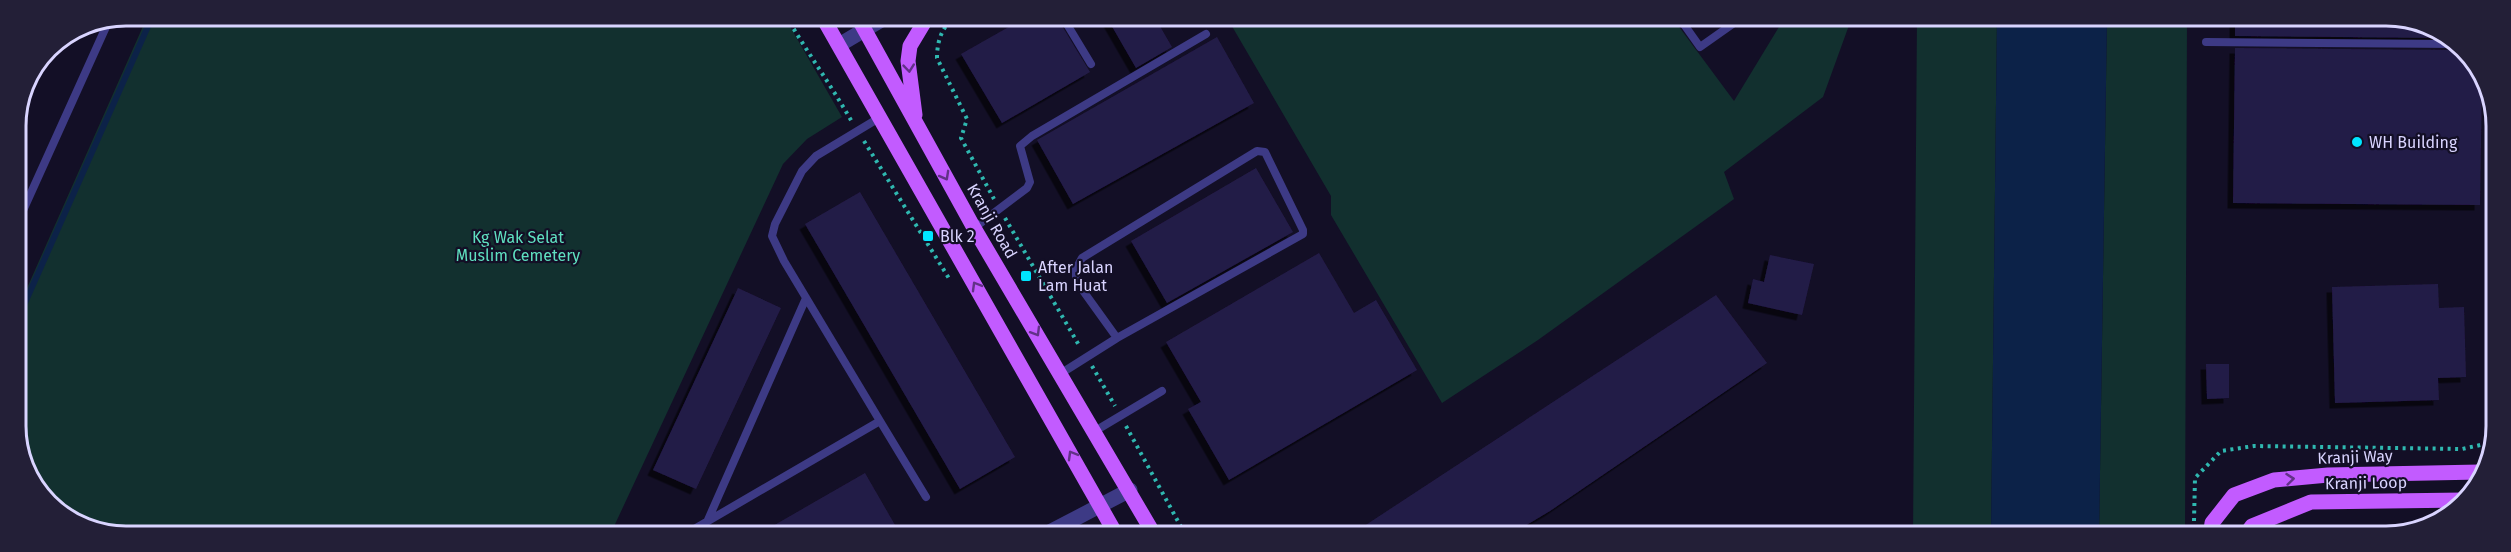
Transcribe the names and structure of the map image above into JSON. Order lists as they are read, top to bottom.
{
  "streets": {
    "main road": ["Kranji Road", "Kranji Way", "Kranji Loop"]
  },
  "one_way": ["Kranji Way"],
  "parks": ["Kg Wak Selat Muslim Cemetery"],
  "places": {
    "other": ["WH Building"],
    "transit": ["Blk 2", "After Jalan Lam Huat"]
  }
}
